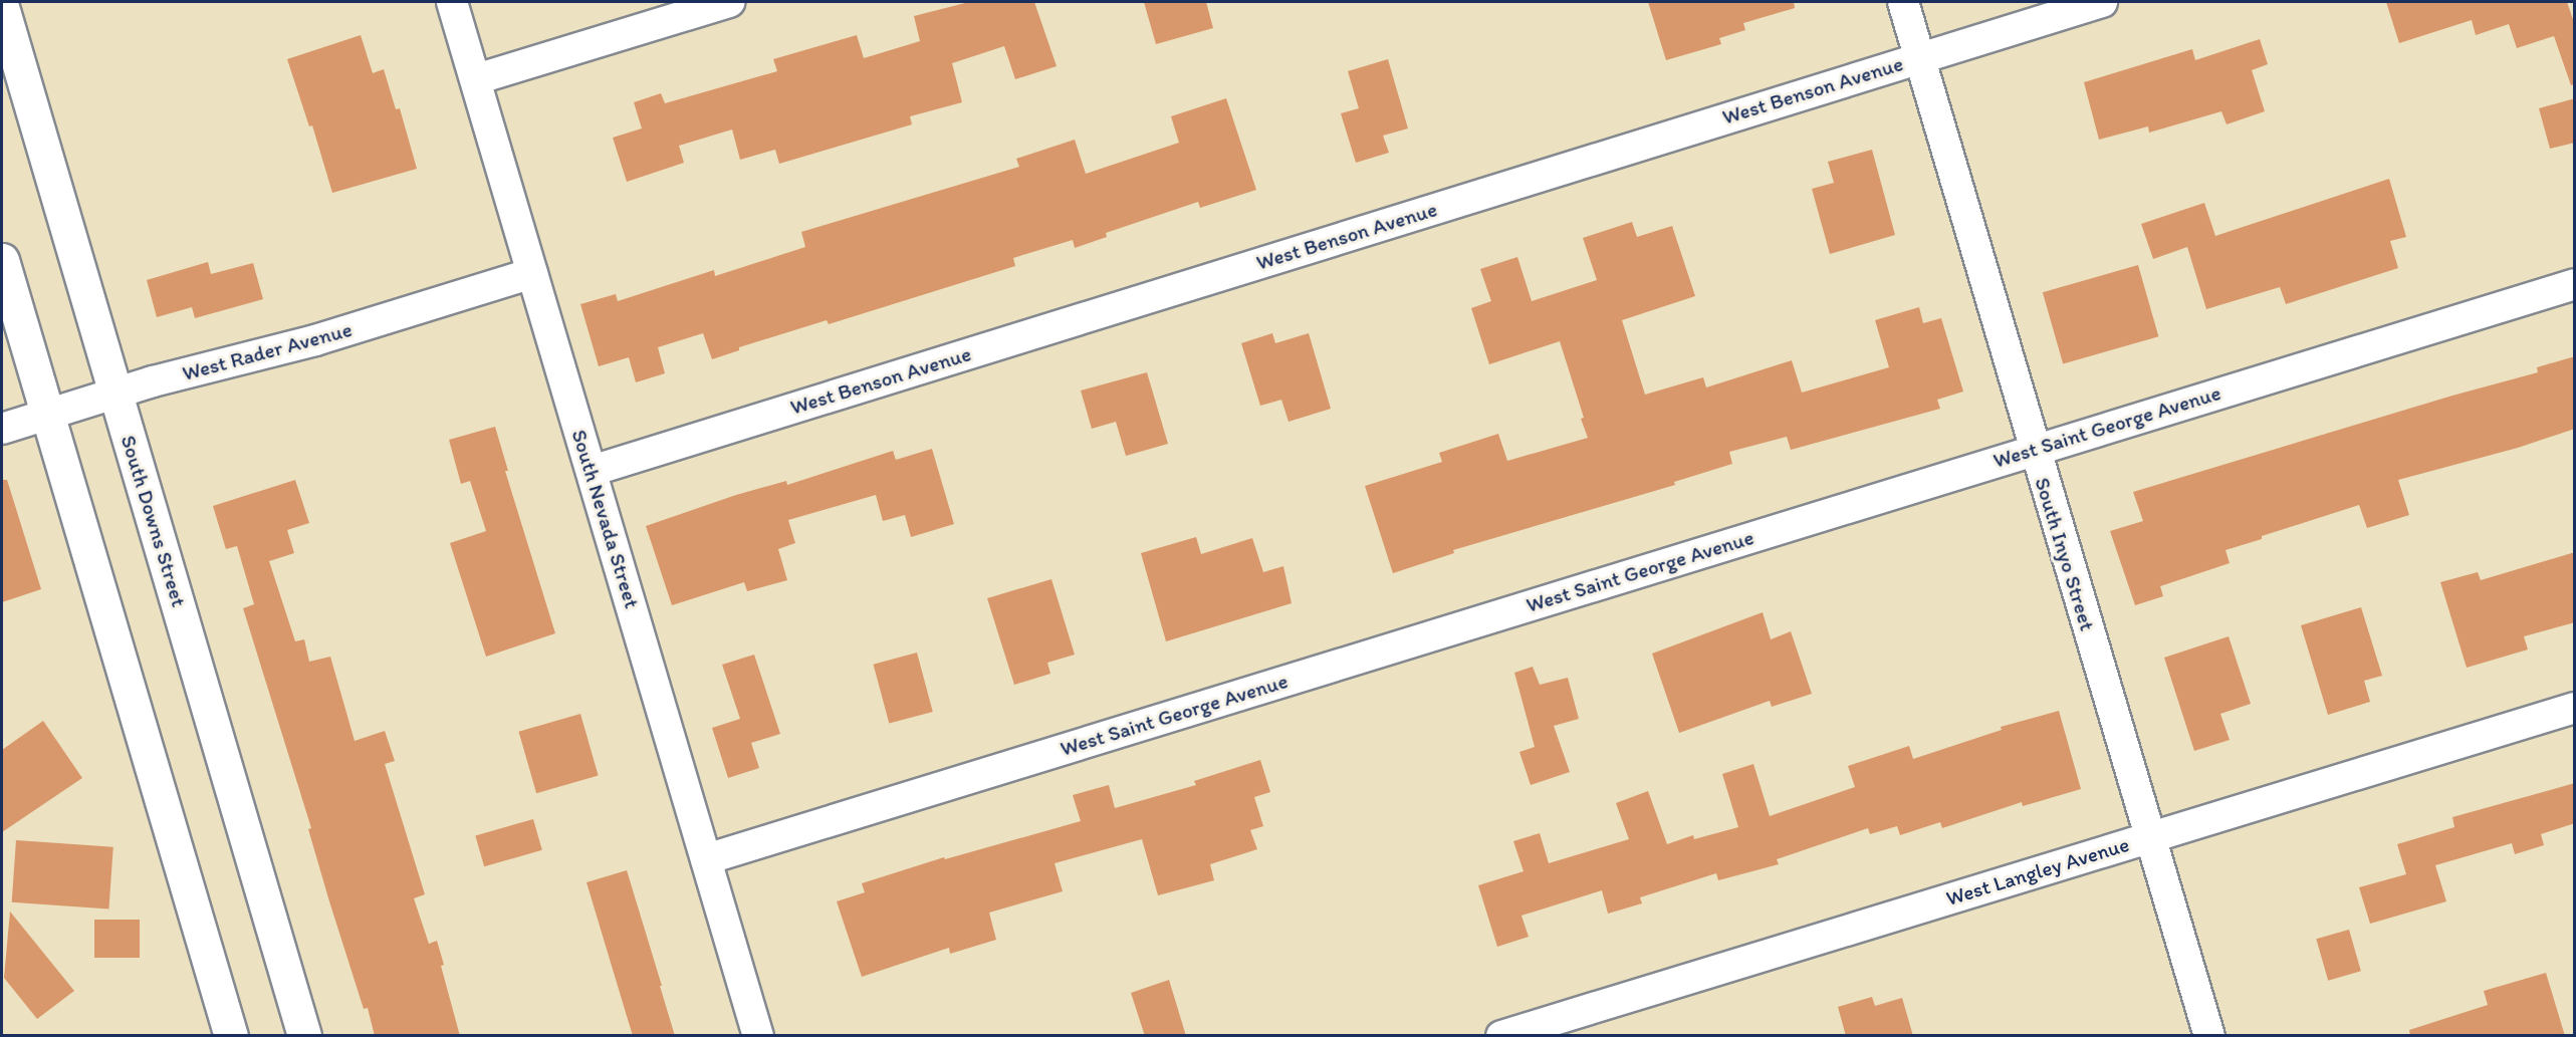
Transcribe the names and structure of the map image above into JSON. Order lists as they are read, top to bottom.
{
  "streets": {
    "main road": ["South Downs Street"],
    "street": [
      "West Benson Avenue",
      "West Rader Avenue",
      "West Saint George Avenue",
      "South Nevada Street",
      "South Inyo Street",
      "West Langley Avenue"
    ]
  },
  "crossings": [
    ["West Benson Avenue", "South Nevada Street"],
    ["West Benson Avenue", "South Inyo Street"],
    ["West Rader Avenue", "South Nevada Street"],
    ["West Rader Avenue", "South Downs Street"],
    ["West Saint George Avenue", "South Nevada Street"],
    ["West Saint George Avenue", "South Inyo Street"],
    ["South Inyo Street", "West Langley Avenue"]
  ]
}
